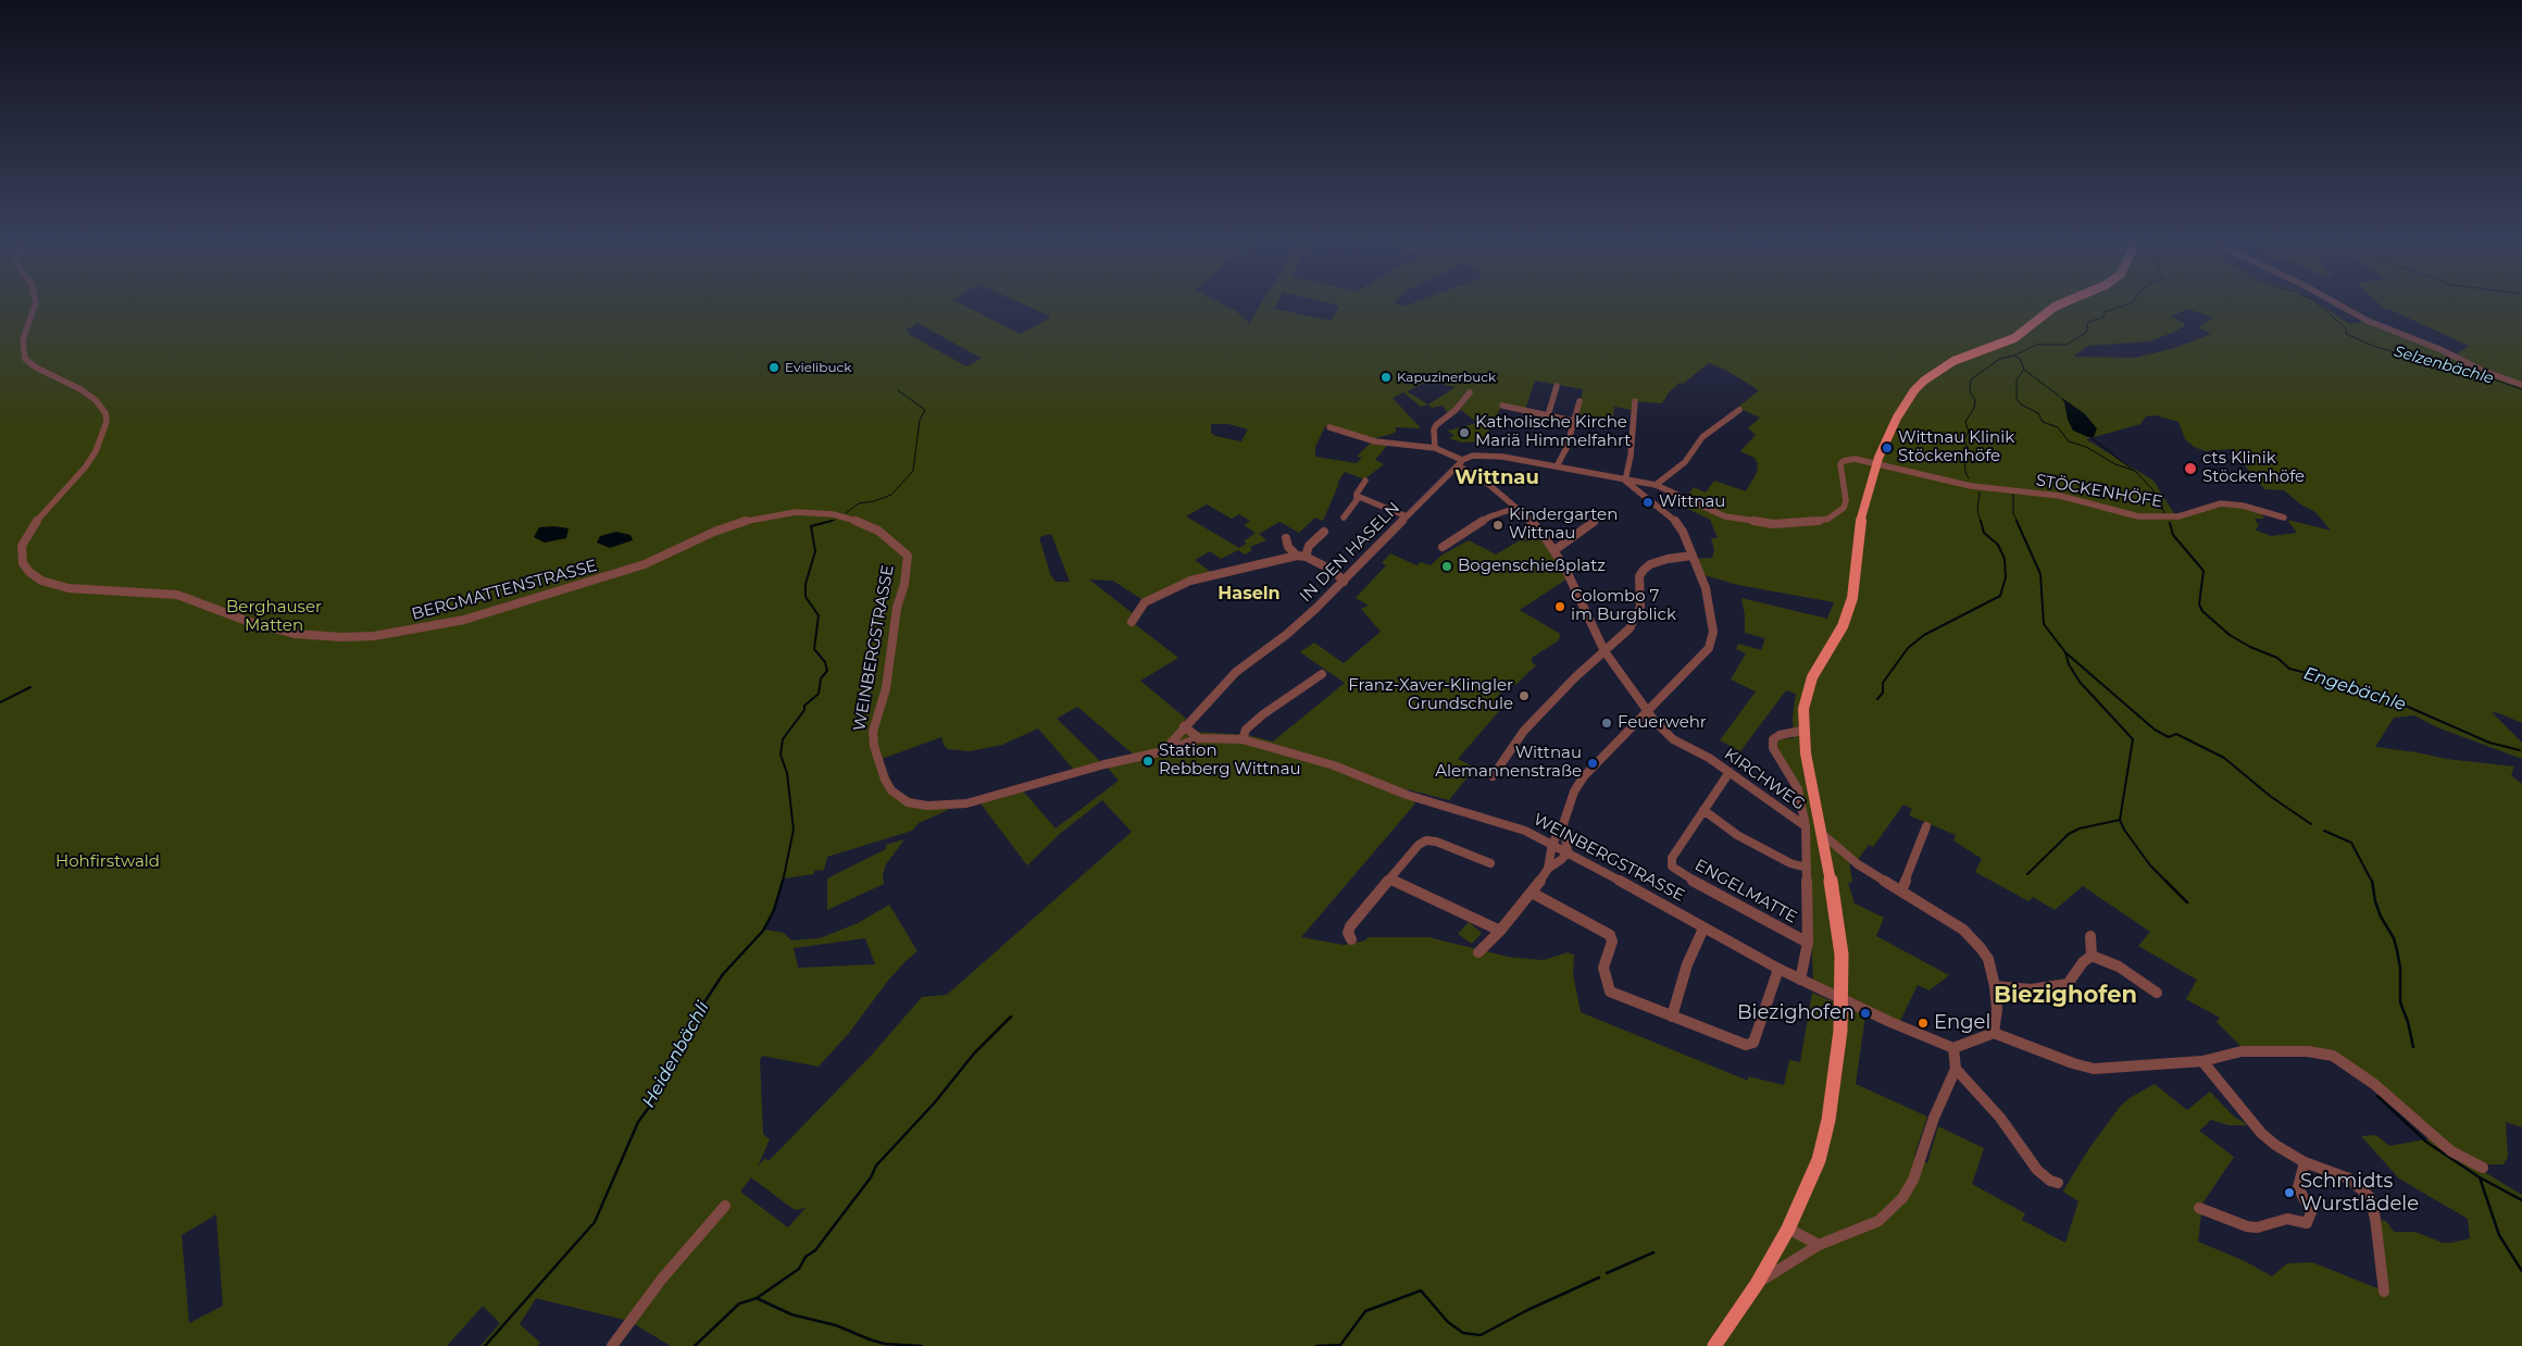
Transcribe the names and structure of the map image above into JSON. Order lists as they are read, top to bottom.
{
  "streets": {
    "street": [
      "STÖCKENHÖFE",
      "IN DEN HASELN",
      "BERGMATTENSTRASSE",
      "WEINBERGSTRASSE",
      "KIRCHWEG",
      "ENGELMATTE"
    ]
  },
  "crossings": [
    ["IN DEN HASELN", "WEINBERGSTRASSE"],
    ["IN DEN HASELN", "KIRCHWEG"],
    ["BERGMATTENSTRASSE", "WEINBERGSTRASSE"],
    ["KIRCHWEG", "ENGELMATTE"]
  ],
  "districts": ["Wittnau", "Haseln", "Biezighofen"],
  "water": ["Selzenbächle", "Engebächle", "Heidenbächli"],
  "parks": ["Berghauser Matten", "Hohfirstwald"],
  "places": [
    "Evielibuck",
    "Kapuzinerbuck",
    "Katholische Kirche Mariä Himmelfahrt",
    "Wittnau Klinik Stöckenhöfe",
    "cts Klinik Stöckenhöfe",
    "Wittnau",
    "Kindergarten Wittnau",
    "Bogenschießplatz",
    "Colombo 7 im Burgblick",
    "Franz-Xaver-Klingler Grundschule",
    "Feuerwehr",
    "Station Rebberg Wittnau",
    "Wittnau Alemannenstraße",
    "Biezighofen",
    "Engel",
    "Schmidts Wurstlädele"
  ]
}
